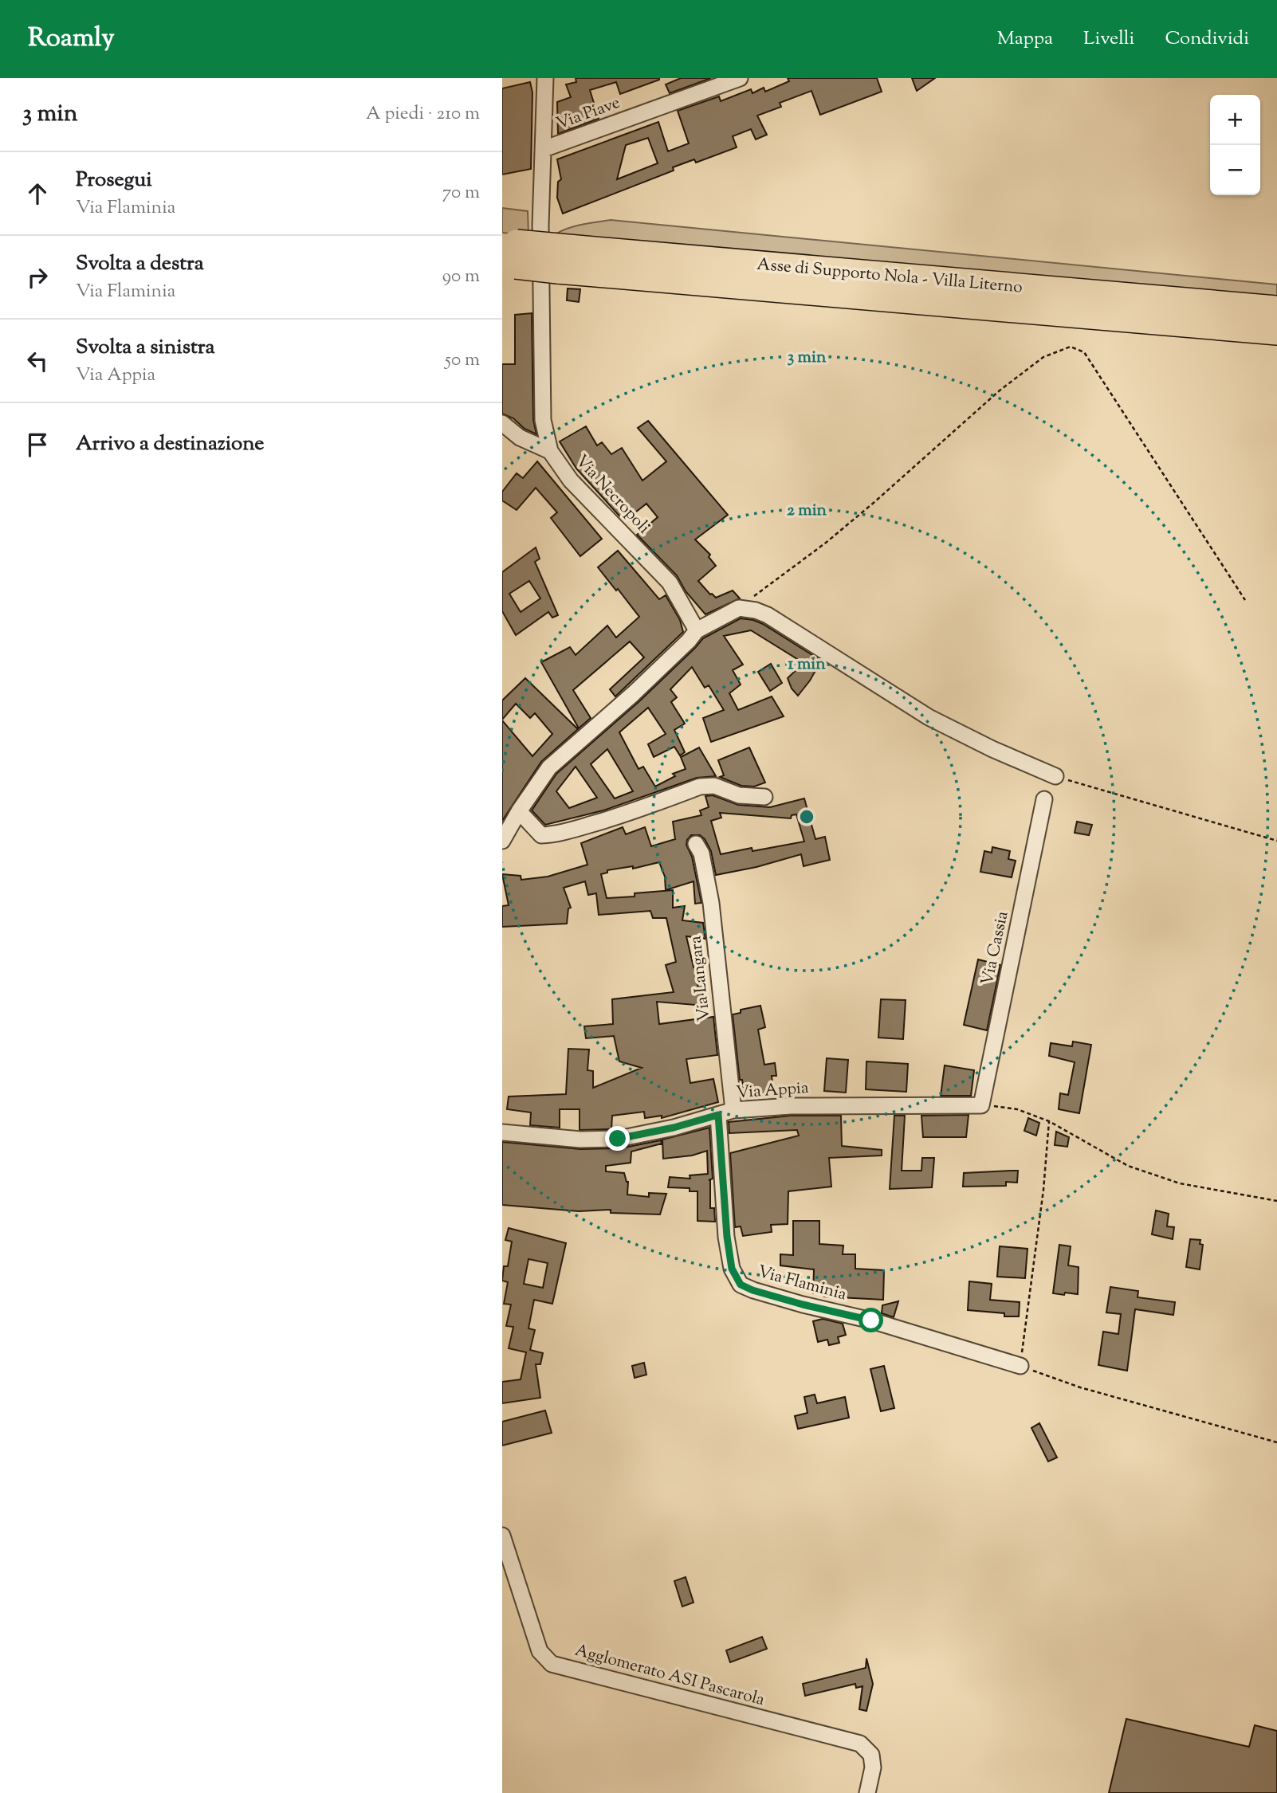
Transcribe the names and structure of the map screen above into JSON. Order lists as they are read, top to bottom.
{
  "streets": {
    "highway": ["Asse di Supporto Nola - Villa Literno"],
    "street": [
      "Via Piave",
      "Via Necropoli",
      "Via Cassia",
      "Via Langara",
      "Via Appia",
      "Via Flaminia",
      "Agglomerato ASI Pascarola"
    ]
  },
  "crossings": [
    ["Via Piave", "Via Necropoli"],
    ["Via Cassia", "Via Appia"],
    ["Via Langara", "Via Appia"],
    ["Via Langara", "Via Flaminia"],
    ["Via Appia", "Via Flaminia"]
  ],
  "page": {
    "header": "Roamly",
    "nav": ["Mappa", "Livelli", "Condividi"],
    "heading": ["3 min", "A piedi · 210 m"],
    "map_buttons": ["+", "−"],
    "list": [
      ["Prosegui", "Via Flaminia", "70 m"],
      ["Svolta a destra", "Via Flaminia", "90 m"],
      ["Svolta a sinistra", "Via Appia", "50 m"],
      "Arrivo a destinazione"
    ]
  },
  "rings": ["3 min", "2 min", "1 min"]
}
